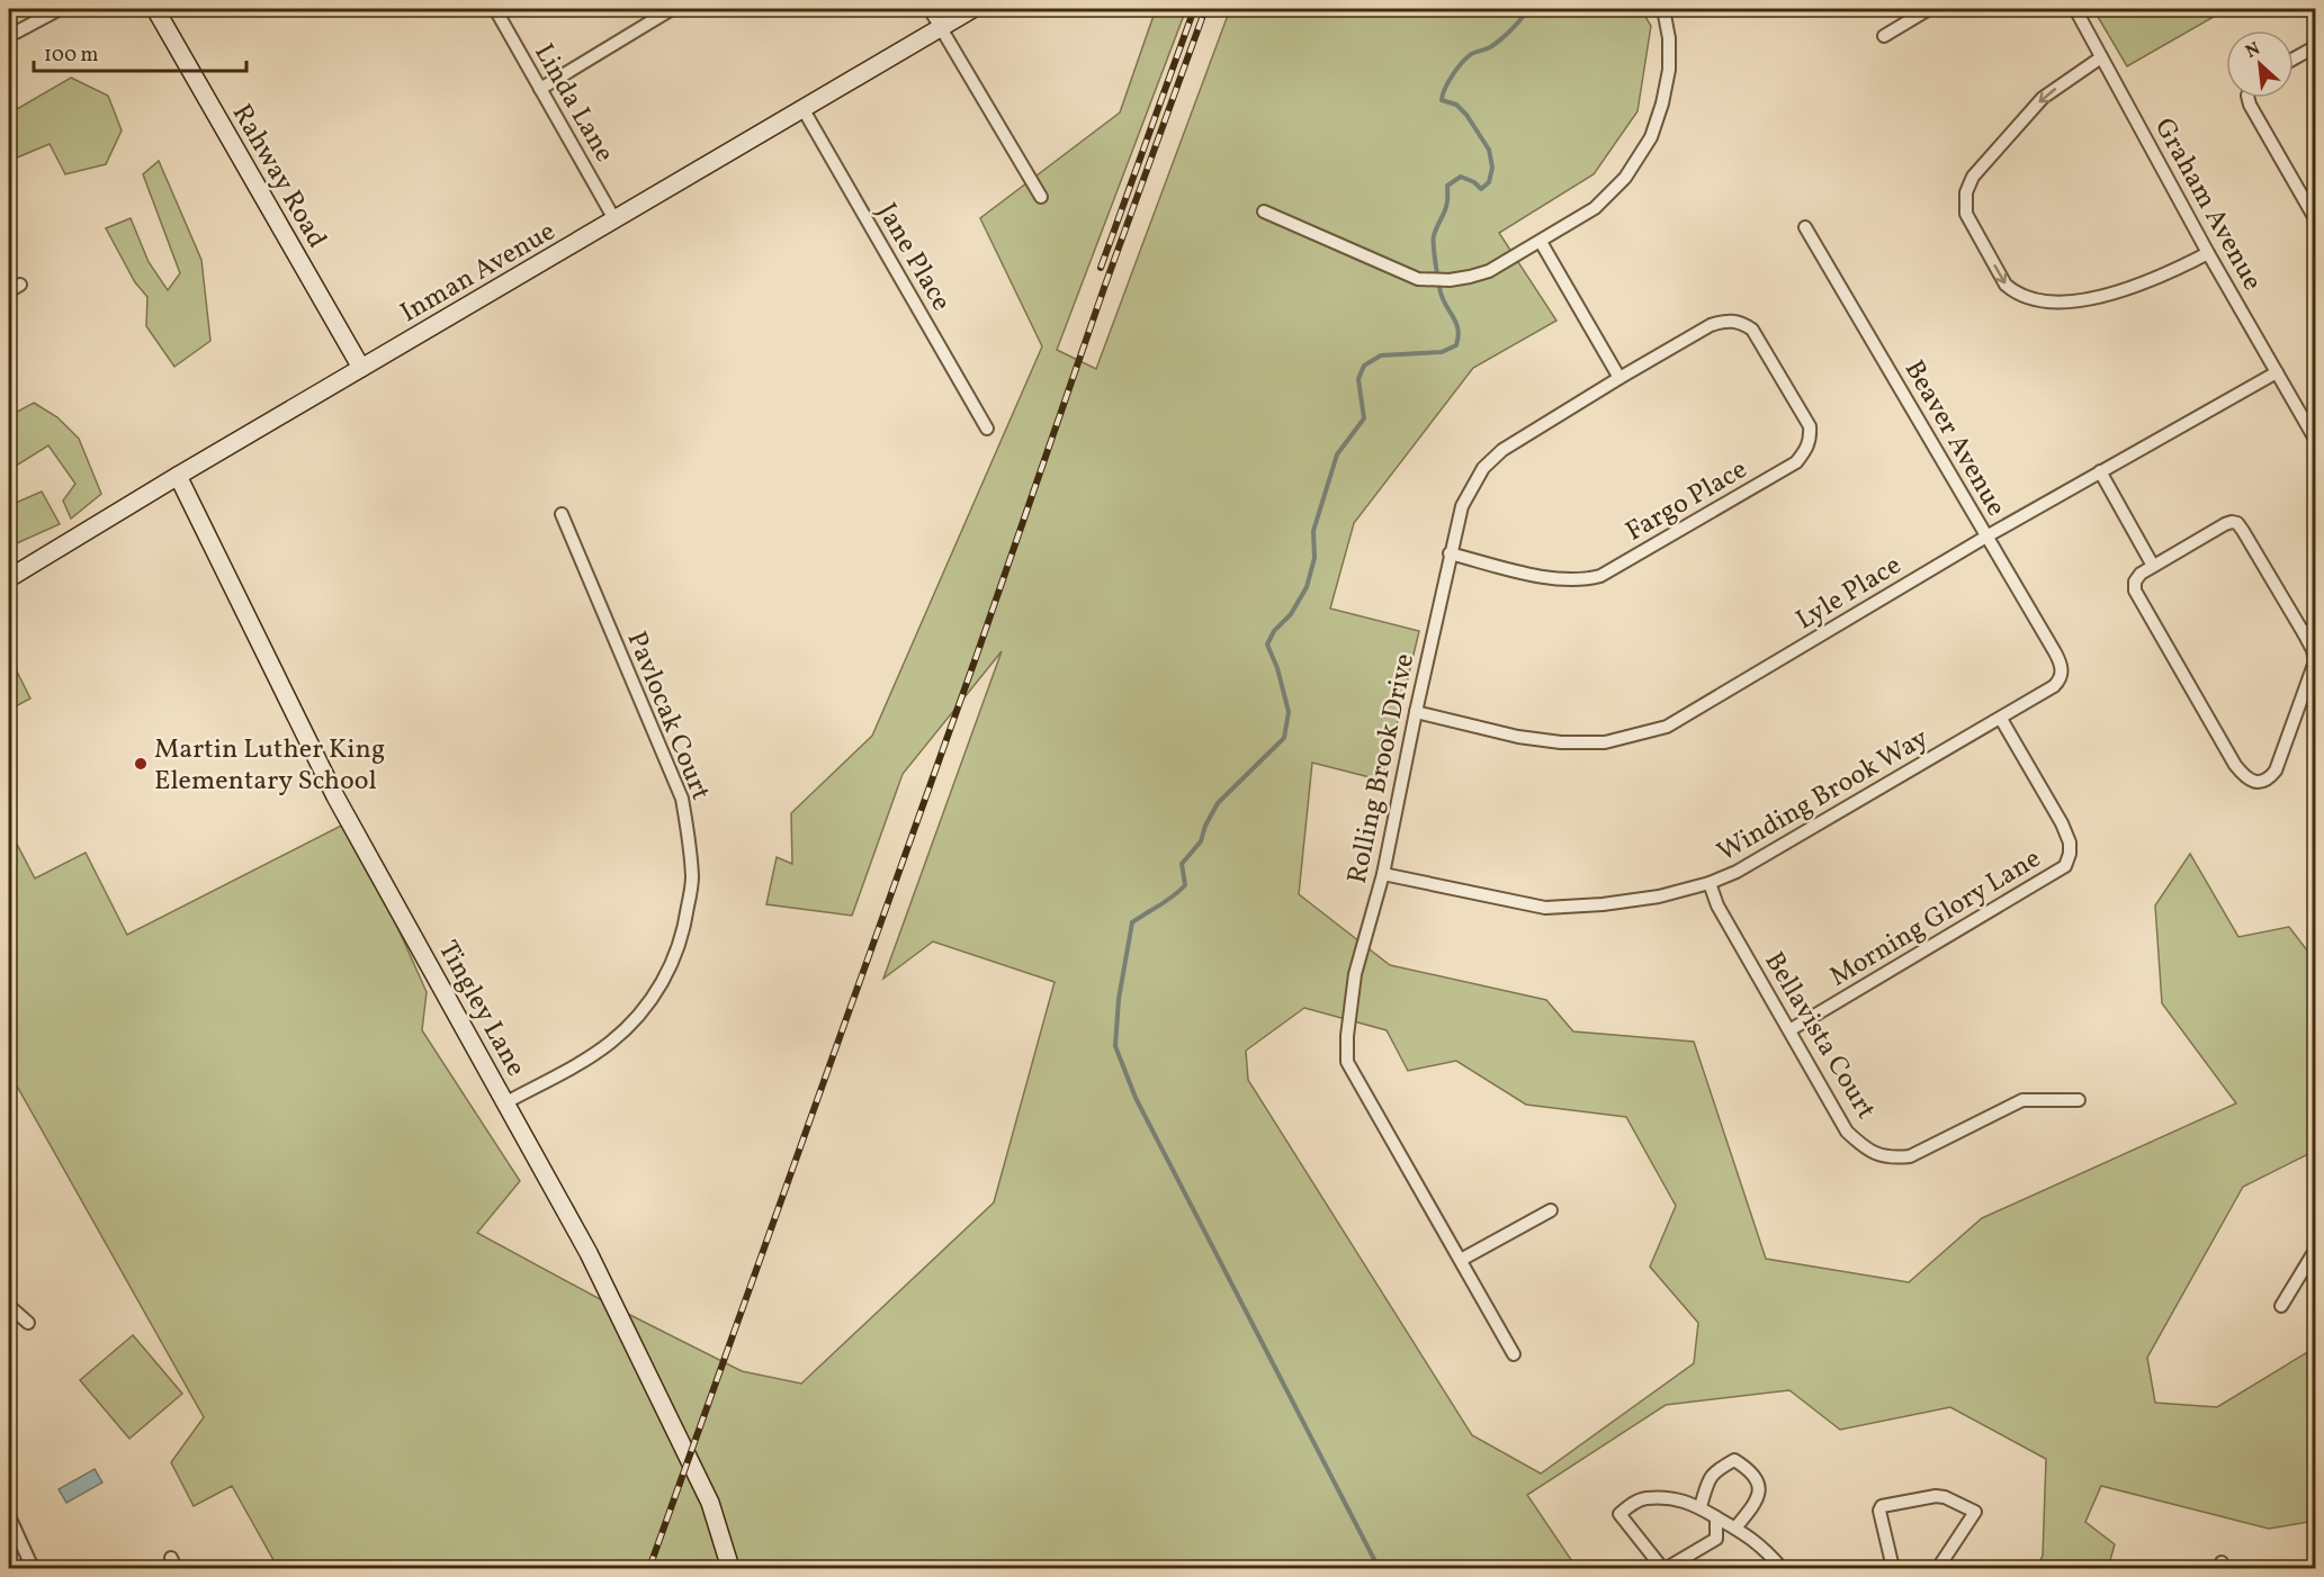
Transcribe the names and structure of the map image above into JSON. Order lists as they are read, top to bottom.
{
  "streets": {
    "street": [
      "Linda Lane",
      "Rahway Road",
      "Graham Avenue",
      "Jane Place",
      "Inman Avenue",
      "Beaver Avenue",
      "Fargo Place",
      "Lyle Place",
      "Pavlocak Court",
      "Rolling Brook Drive",
      "Winding Brook Way",
      "Morning Glory Lane",
      "Tingley Lane",
      "Bellavista Court"
    ]
  },
  "crossings": [
    ["Linda Lane", "Inman Avenue"],
    ["Rahway Road", "Inman Avenue"],
    ["Graham Avenue", "Lyle Place"],
    ["Jane Place", "Inman Avenue"],
    ["Inman Avenue", "Tingley Lane"],
    ["Beaver Avenue", "Lyle Place"],
    ["Beaver Avenue", "Winding Brook Way"],
    ["Fargo Place", "Rolling Brook Drive"],
    ["Lyle Place", "Rolling Brook Drive"],
    ["Pavlocak Court", "Tingley Lane"],
    ["Rolling Brook Drive", "Winding Brook Way"],
    ["Winding Brook Way", "Morning Glory Lane"],
    ["Winding Brook Way", "Bellavista Court"],
    ["Morning Glory Lane", "Bellavista Court"]
  ],
  "places": ["Martin Luther King Elementary School"],
  "scale_bar": "100 m",
  "north": "top left"
}
